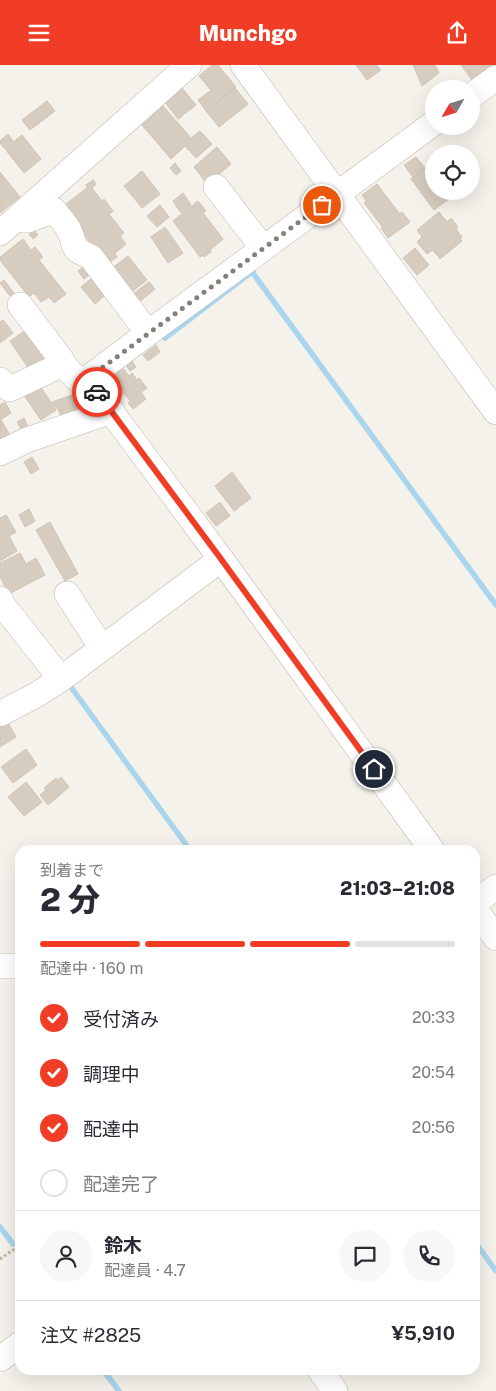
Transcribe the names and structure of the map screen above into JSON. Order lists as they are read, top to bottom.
{
  "north": "bottom left",
  "page": {
    "header": "Munchgo",
    "heading": ["2 分", "到着まで", "21:03–21:08"],
    "panel": [
      "鈴木",
      "配達員 · 4.7",
      "注文 #2825",
      "¥5,910"
    ],
    "bar": "配達中 · 160 m",
    "list": [
      ["受付済み", "20:33"],
      ["調理中", "20:54"],
      ["配達中", "20:56"],
      "配達完了"
    ]
  }
}
